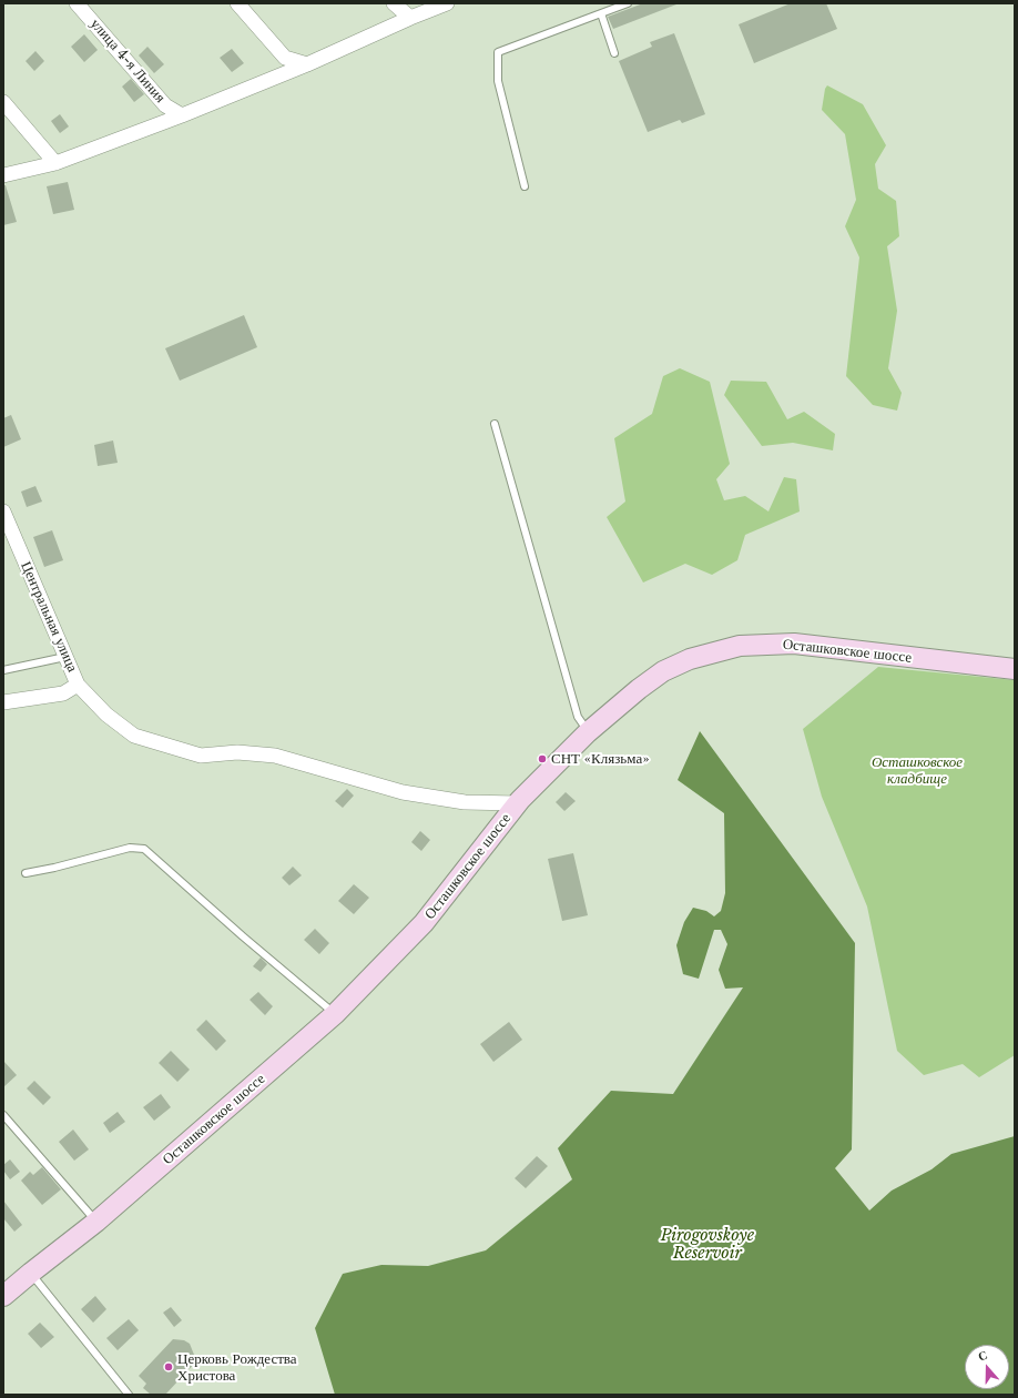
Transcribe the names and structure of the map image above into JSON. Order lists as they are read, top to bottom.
{
  "streets": {
    "street": ["улица 4-я Линия", "Центральная улица", "Осташковское шоссе"]
  },
  "crossings": [
    ["Центральная улица", "Осташковское шоссе"]
  ],
  "water": ["Pirogovskoye Reservoir"],
  "parks": ["Осташковское кладбище"],
  "places": ["СНТ «Клязьма»", "Церковь Рождества Христова"],
  "north": "top"
}
